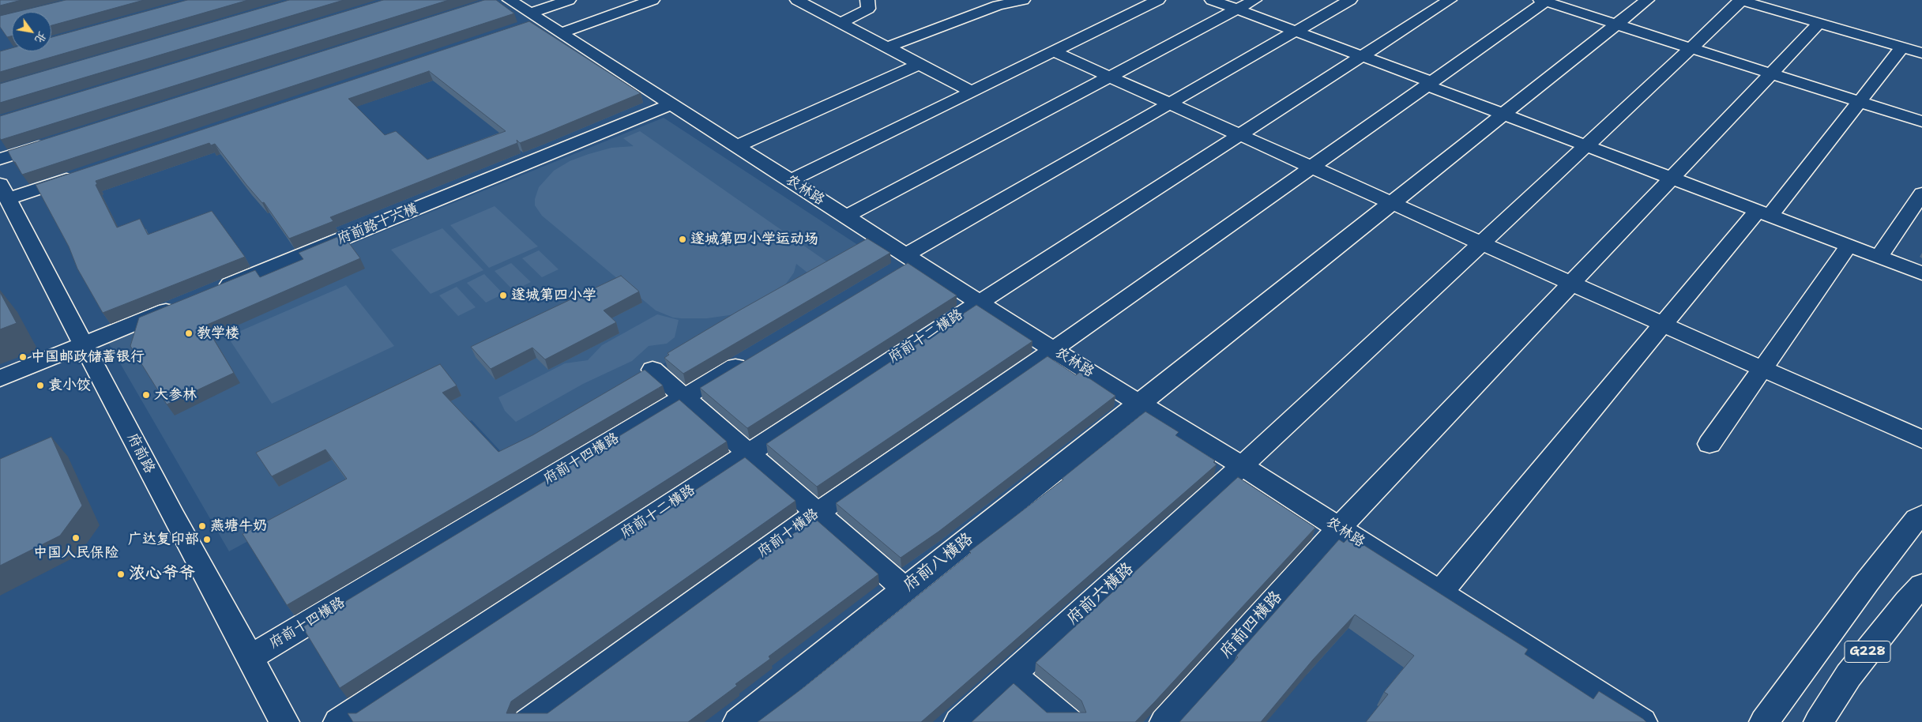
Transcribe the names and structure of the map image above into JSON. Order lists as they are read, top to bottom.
{
  "streets": {
    "main road": [
      "农林路",
      "府前路十六横",
      "府前十二横路",
      "府前路",
      "府前十四横路",
      "府前十横路",
      "府前八横路",
      "府前六横路",
      "府前四横路",
      "G228"
    ]
  },
  "crossings": [
    ["农林路", "府前路十六横"],
    ["农林路", "府前十二横路"],
    ["农林路", "府前十横路"],
    ["农林路", "府前八横路"],
    ["农林路", "府前六横路"],
    ["农林路", "府前四横路"],
    ["府前路", "府前十四横路"]
  ],
  "places": [
    "遂城第四小学运动场",
    "遂城第四小学",
    "教学楼",
    "中国邮政储蓄银行",
    "袁小饺",
    "大参林",
    "燕塘牛奶",
    "中国人民保险",
    "广达复印部",
    "浓心爷爷"
  ],
  "north": "bottom right"
}
